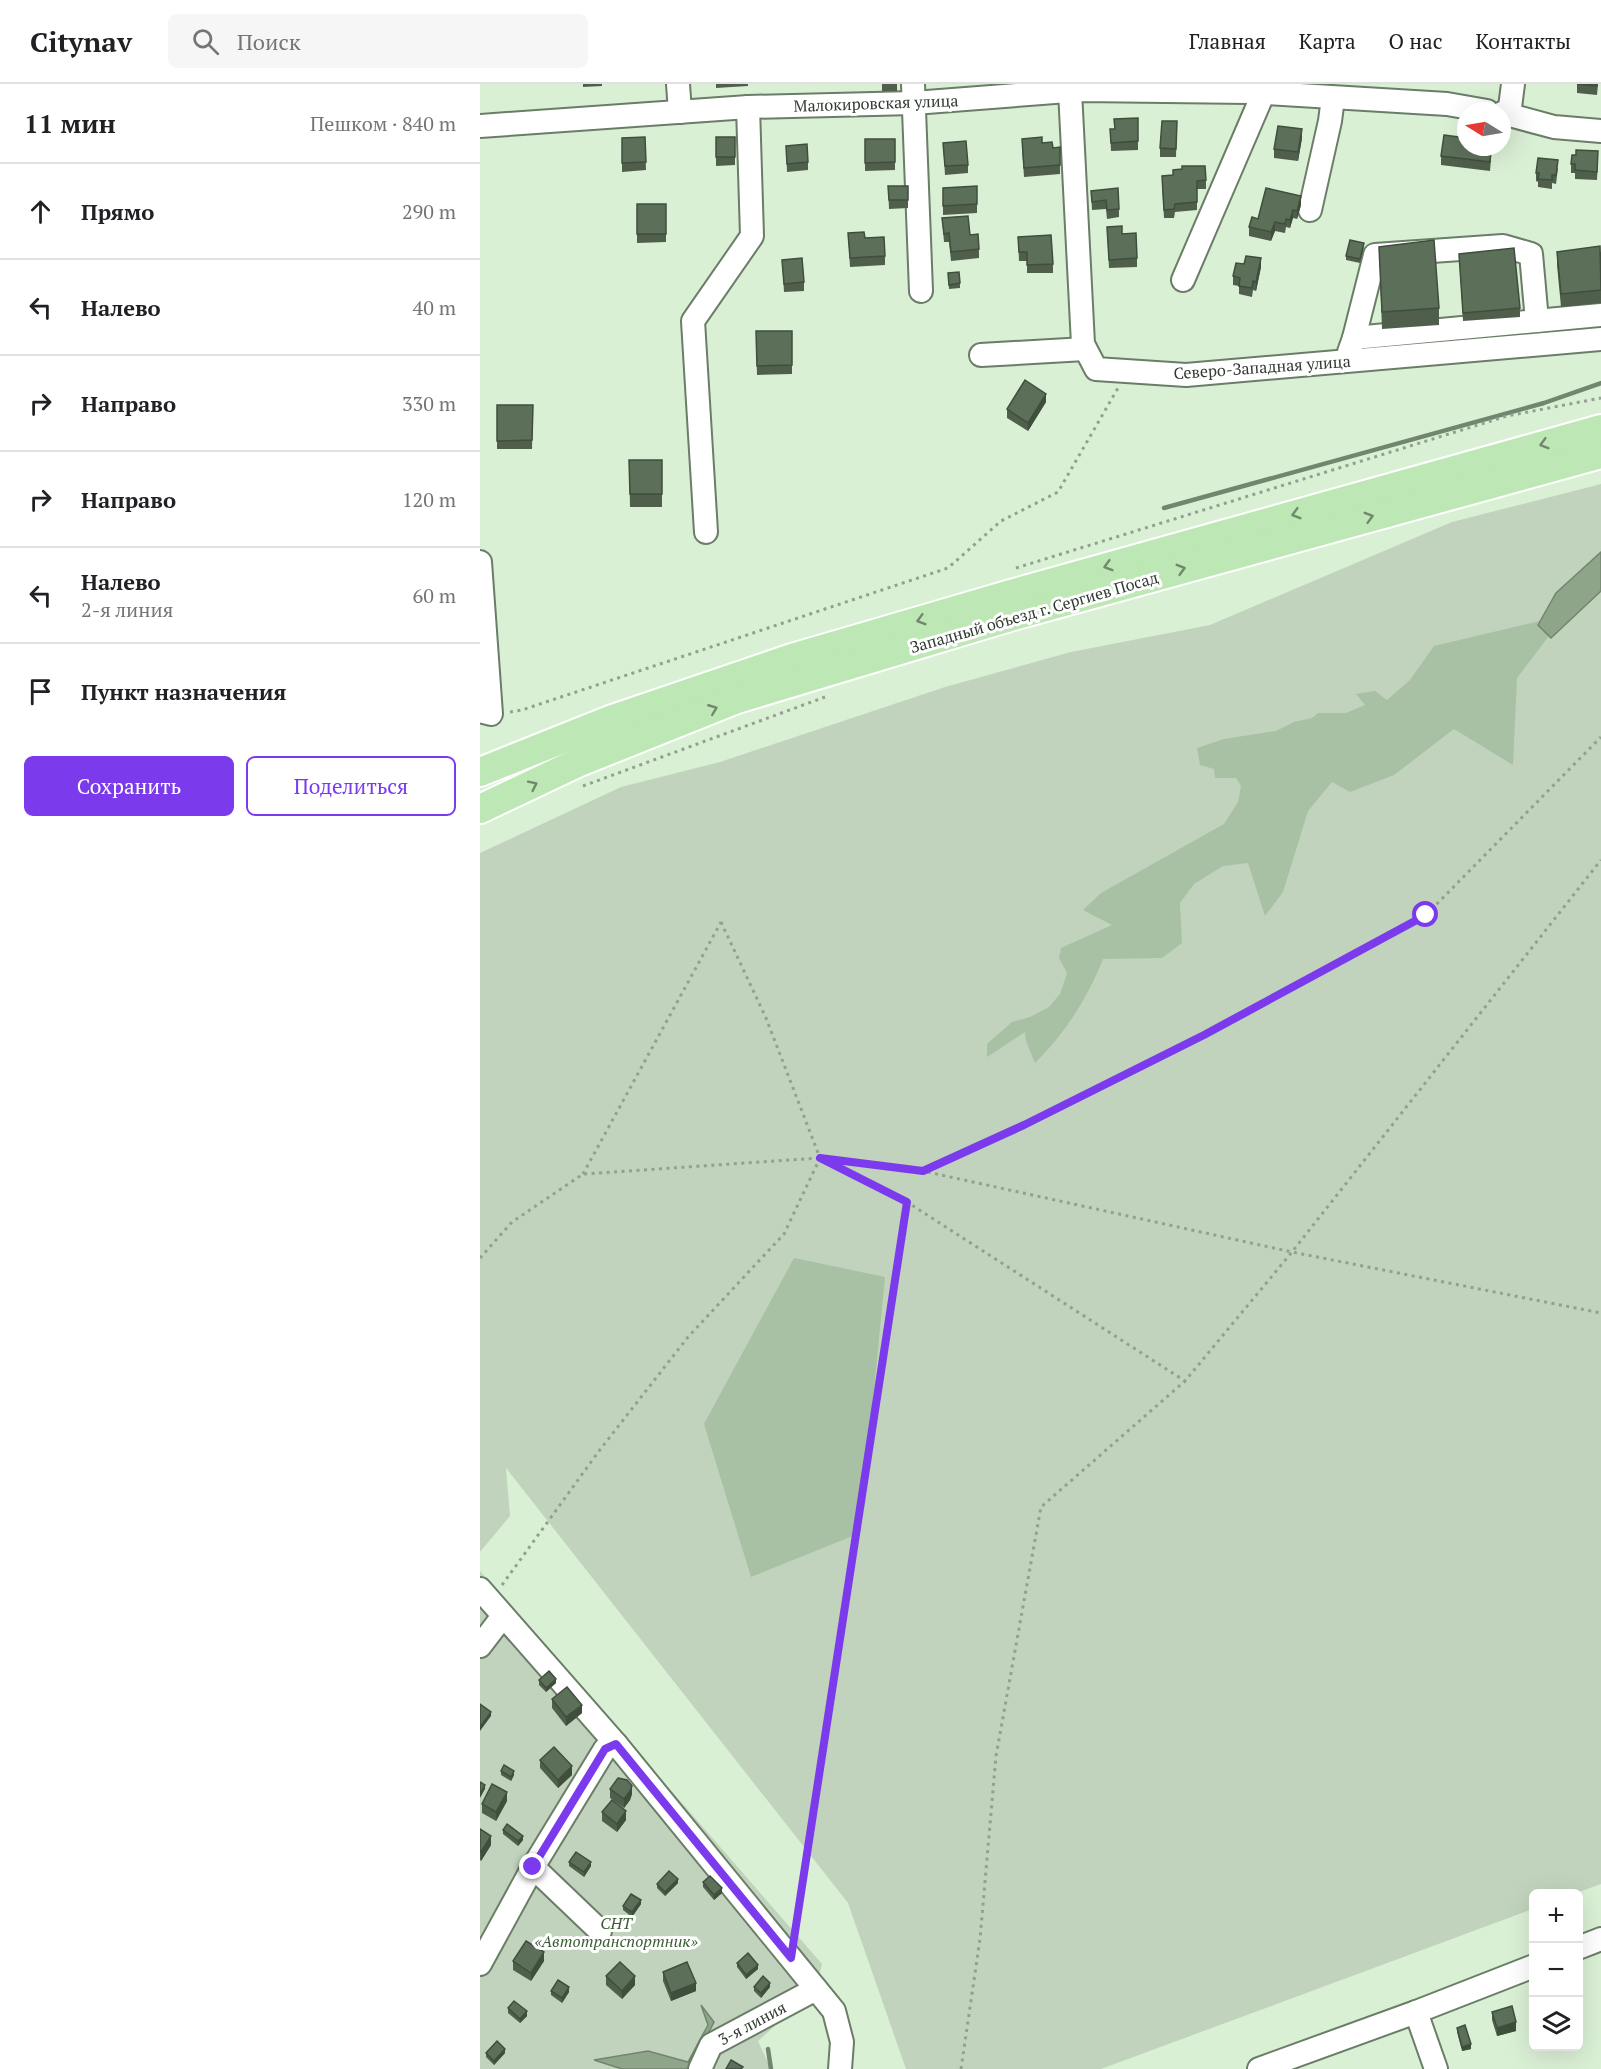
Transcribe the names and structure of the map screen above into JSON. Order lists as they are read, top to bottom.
{
  "streets": {
    "main road": ["Западный объезд г. Сергиев Посад"],
    "street": ["Малокировская улица", "Северо-Западная улица", "3-я линия"]
  },
  "parks": ["СНТ «Автотранспортник»"],
  "north": "left",
  "page": {
    "header": "Citynav",
    "search": "Поиск",
    "nav": [
      "Главная",
      "Карта",
      "О нас",
      "Контакты"
    ],
    "heading": ["11 мин", "Пешком · 840 m"],
    "list": [
      ["Прямо", "290 m"],
      ["Налево", "40 m"],
      ["Направо", "330 m"],
      ["Направо", "120 m"],
      ["Налево", "2-я линия", "60 m"],
      "Пункт назначения"
    ],
    "buttons": ["Сохранить", "Поделиться"],
    "map_buttons": ["+", "−"]
  }
}
